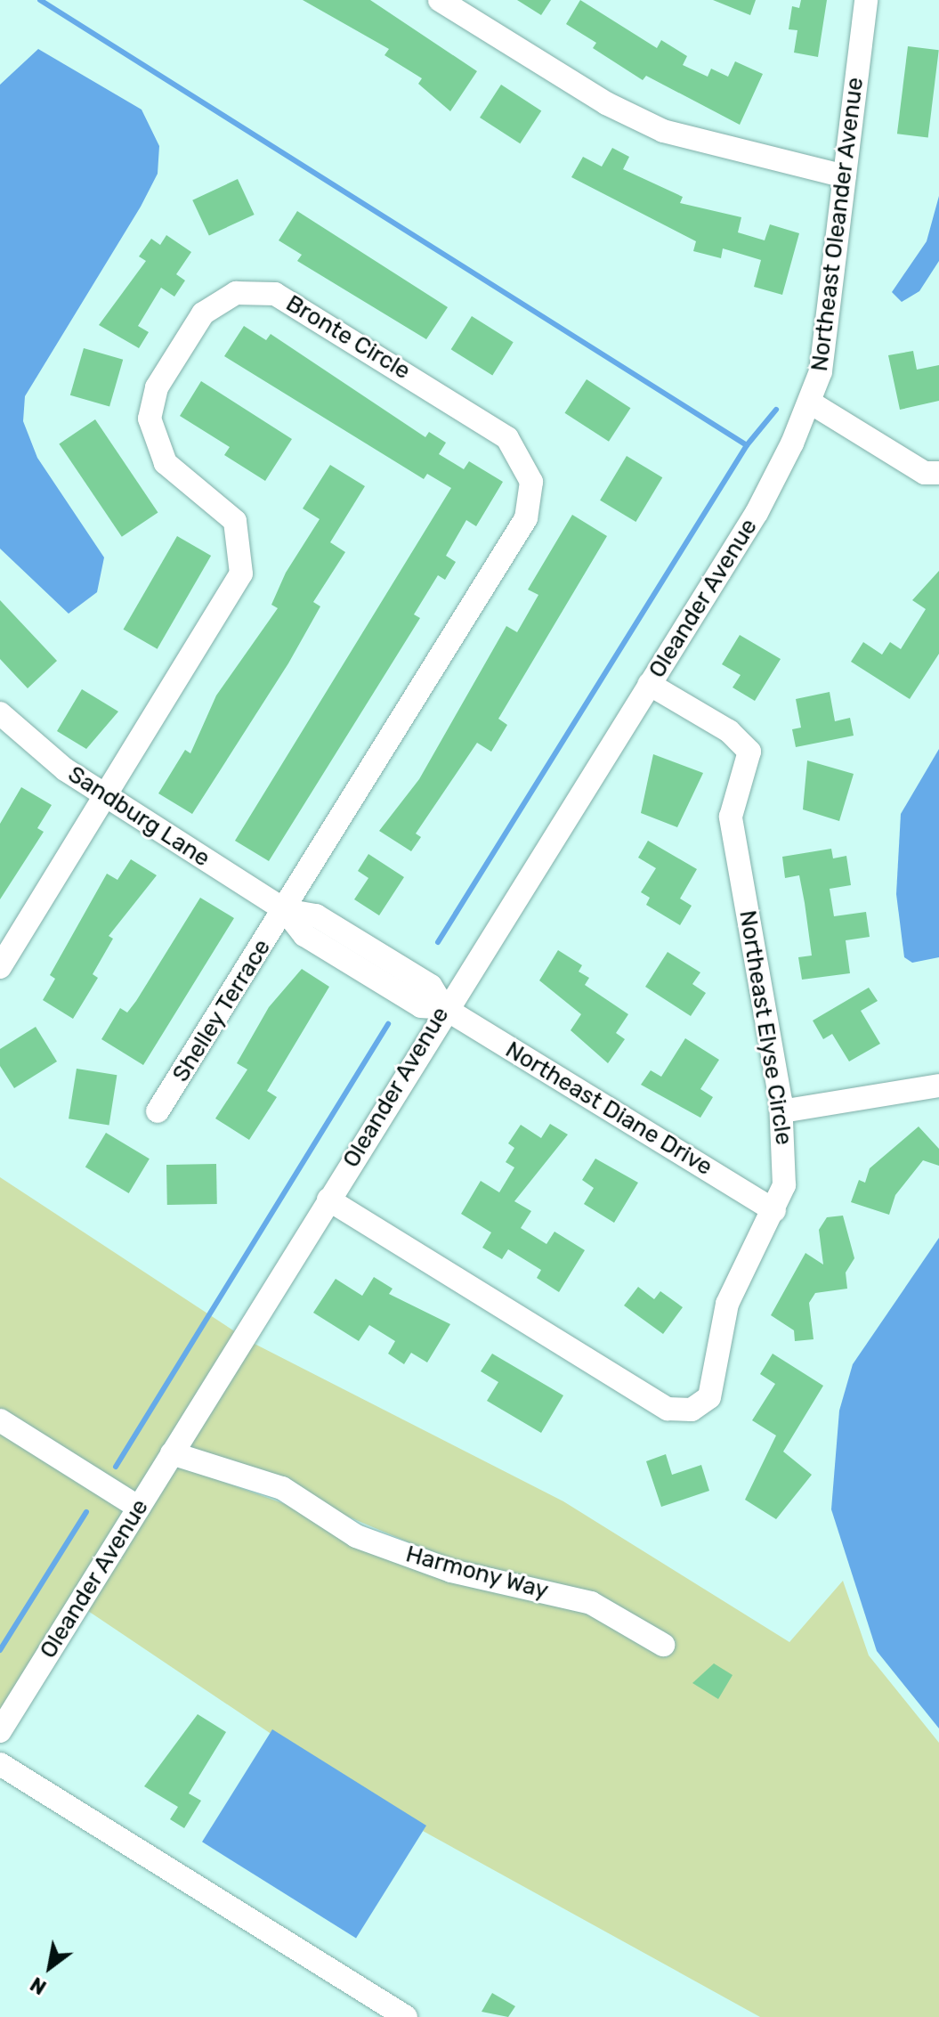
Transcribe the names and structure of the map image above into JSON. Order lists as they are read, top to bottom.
{
  "streets": {
    "street": [
      "Northeast Oleander Avenue",
      "Bronte Circle",
      "Oleander Avenue",
      "Sandburg Lane",
      "Shelley Terrace",
      "Northeast Elyse Circle",
      "Northeast Diane Drive",
      "Harmony Way"
    ]
  },
  "crossings": [
    ["Northeast Oleander Avenue", "Oleander Avenue"],
    ["Bronte Circle", "Sandburg Lane"],
    ["Bronte Circle", "Shelley Terrace"],
    ["Oleander Avenue", "Sandburg Lane"],
    ["Oleander Avenue", "Northeast Elyse Circle"],
    ["Oleander Avenue", "Northeast Diane Drive"],
    ["Oleander Avenue", "Harmony Way"],
    ["Sandburg Lane", "Shelley Terrace"],
    ["Sandburg Lane", "Northeast Diane Drive"],
    ["Northeast Elyse Circle", "Northeast Diane Drive"]
  ],
  "north": "bottom left"
}
